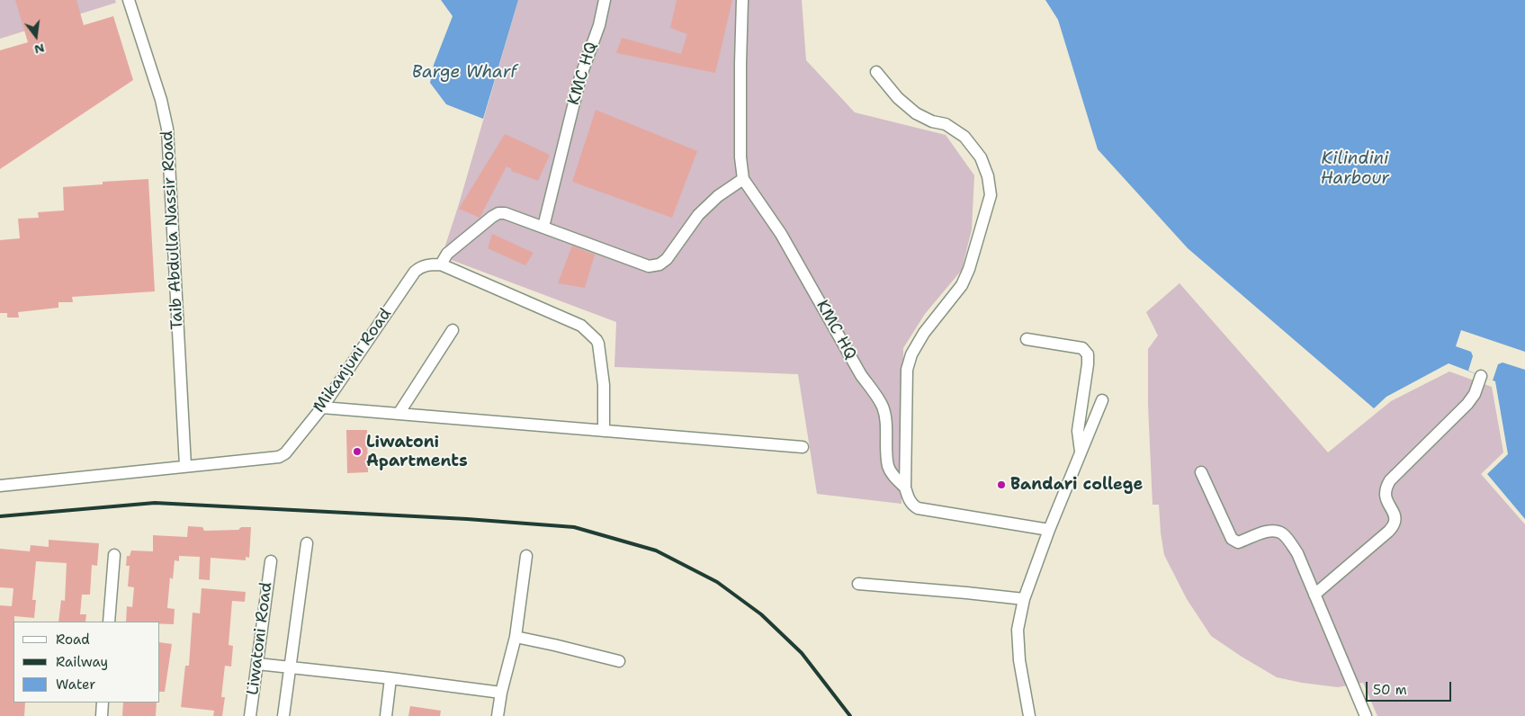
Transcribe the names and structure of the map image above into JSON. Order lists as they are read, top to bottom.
{
  "streets": {
    "street": [
      "KMC HQ",
      "Taib Abdulla Nassir Road",
      "Mikanjuni Road",
      "Liwatoni Road"
    ]
  },
  "crossings": [
    ["Taib Abdulla Nassir Road", "Mikanjuni Road"]
  ],
  "water": ["Barge Wharf", "Kilindini Harbour"],
  "places": ["Liwatoni Apartments", "Bandari college"],
  "legend": ["Road", "Railway", "Water"],
  "scale_bar": "50 m",
  "north": "bottom"
}
